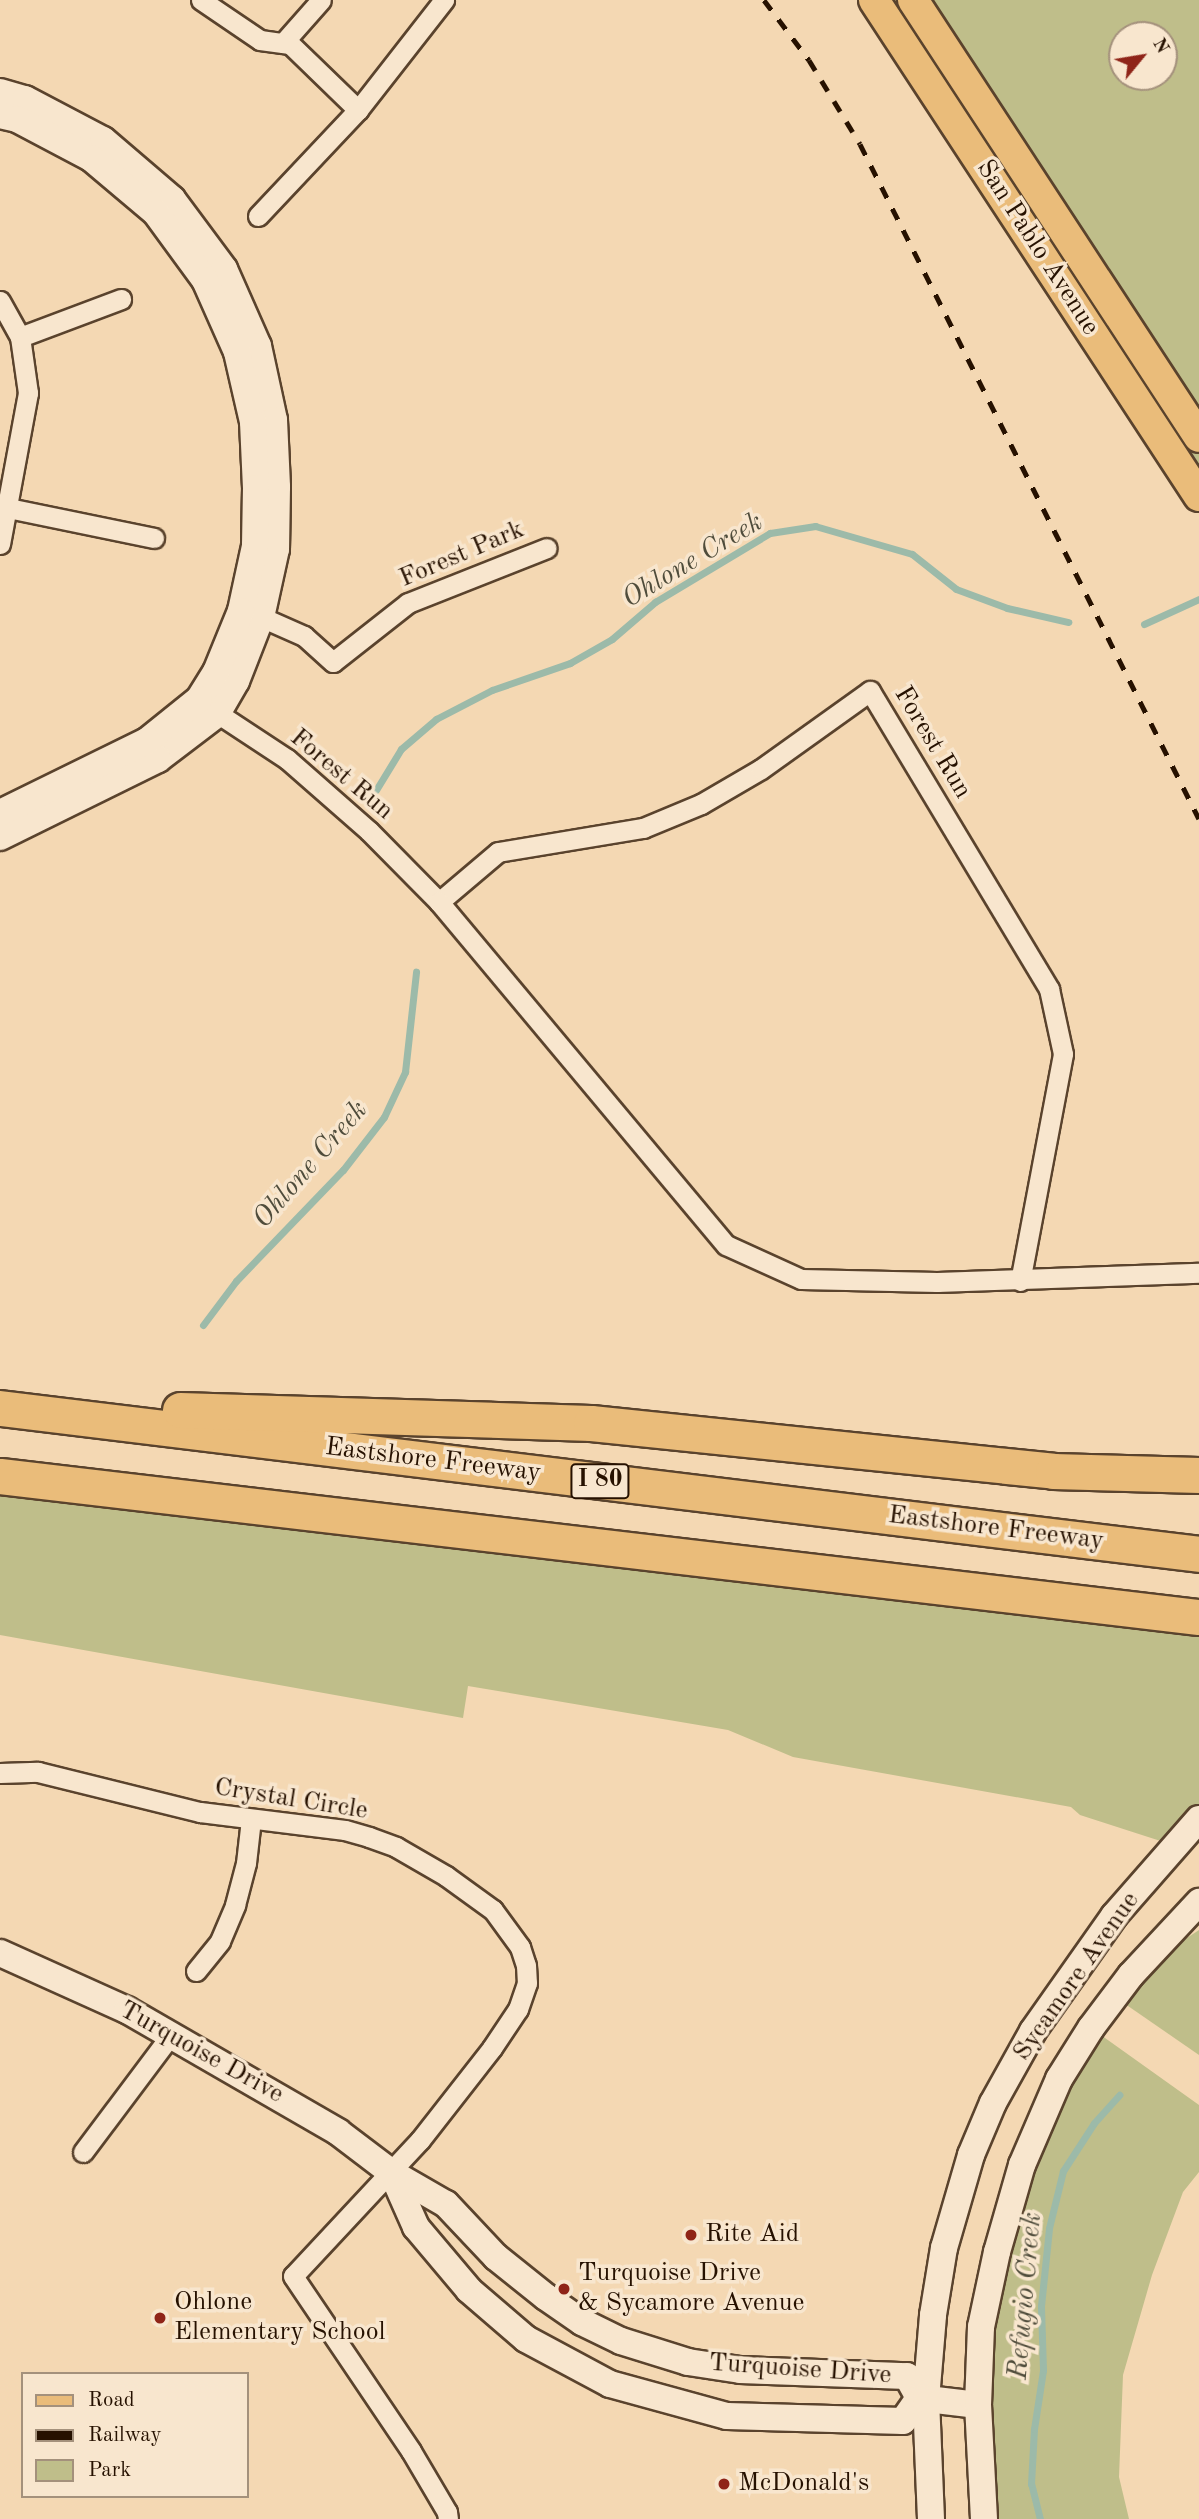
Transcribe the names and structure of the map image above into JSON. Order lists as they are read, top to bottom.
{
  "streets": {
    "highway": ["Eastshore Freeway", "I 80"],
    "main road": ["San Pablo Avenue"],
    "street": [
      "Forest Park",
      "Forest Run",
      "Crystal Circle",
      "Sycamore Avenue",
      "Turquoise Drive"
    ]
  },
  "crossings": [
    ["Crystal Circle", "Turquoise Drive"],
    ["Sycamore Avenue", "Turquoise Drive"]
  ],
  "water": ["Ohlone Creek", "Refugio Creek"],
  "places": [
    "Rite Aid",
    "Turquoise Drive & Sycamore Avenue",
    "Ohlone Elementary School",
    "McDonald's"
  ],
  "legend": ["Road", "Railway", "Park"],
  "north": "top right"
}
